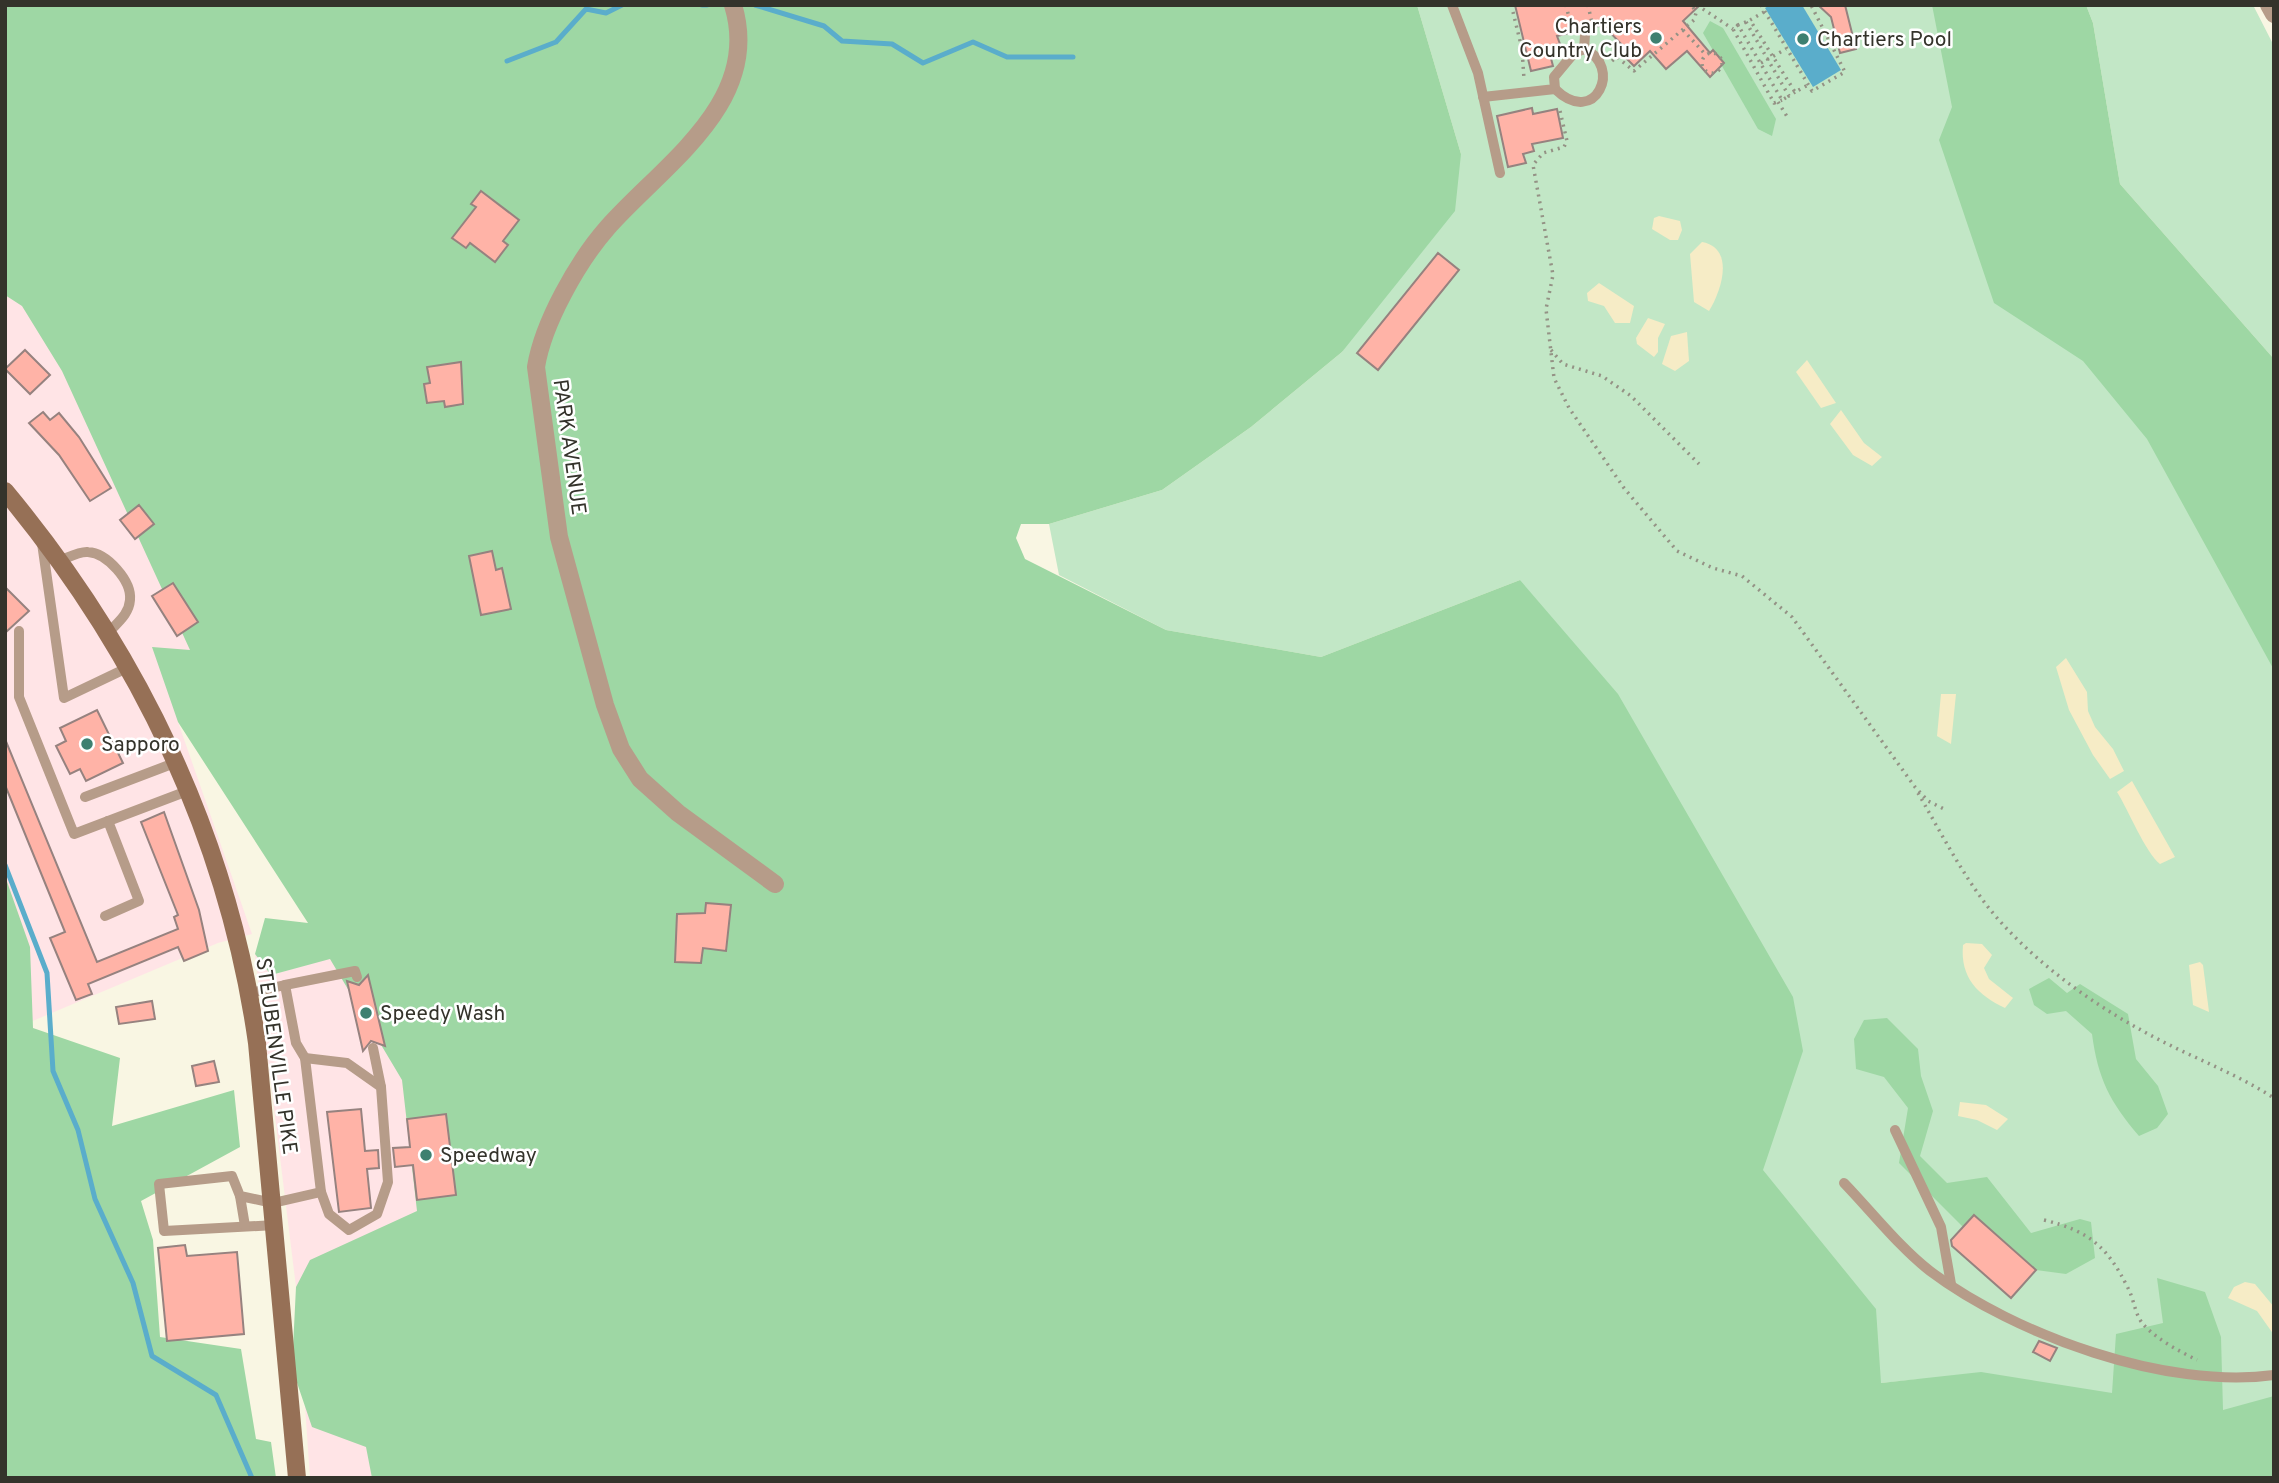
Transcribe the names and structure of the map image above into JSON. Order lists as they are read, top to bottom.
{
  "streets": {
    "main road": ["STEUBENVILLE PIKE"],
    "street": ["PARK AVENUE"]
  },
  "places": [
    "Chartiers Country Club",
    "Chartiers Pool",
    "Sapporo",
    "Speedy Wash",
    "Speedway"
  ]
}
